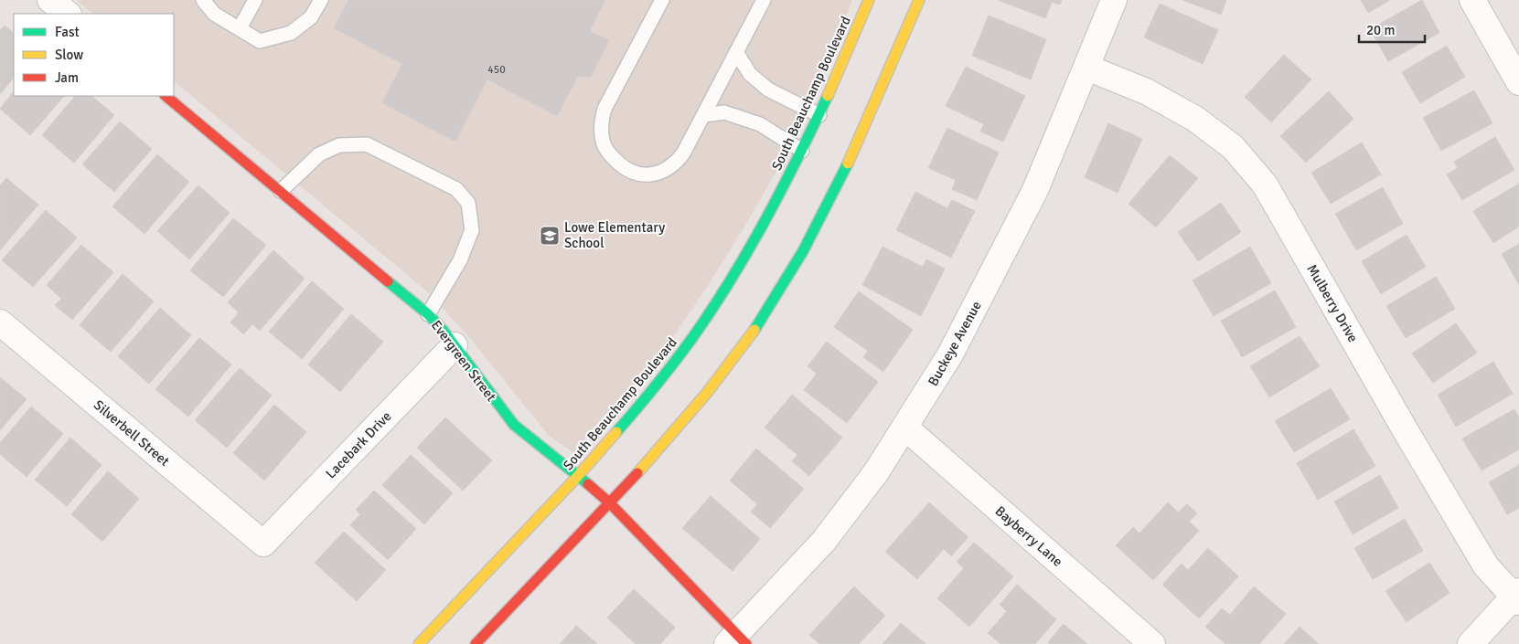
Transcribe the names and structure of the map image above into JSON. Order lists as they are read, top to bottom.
{
  "streets": {
    "street": [
      "South Beauchamp Boulevard",
      "Mulberry Drive",
      "Buckeye Avenue",
      "Evergreen Street",
      "Silverbell Street",
      "Lacebark Drive",
      "Bayberry Lane"
    ]
  },
  "crossings": [
    ["South Beauchamp Boulevard", "Evergreen Street"],
    ["Mulberry Drive", "Buckeye Avenue"],
    ["Buckeye Avenue", "Evergreen Street"],
    ["Buckeye Avenue", "Bayberry Lane"],
    ["Evergreen Street", "Lacebark Drive"],
    ["Silverbell Street", "Lacebark Drive"]
  ],
  "places": {
    "school or university": ["Lowe Elementary School"]
  },
  "house_numbers": ["450"],
  "legend": ["Fast", "Slow", "Jam"],
  "scale_bar": "20 m"
}
